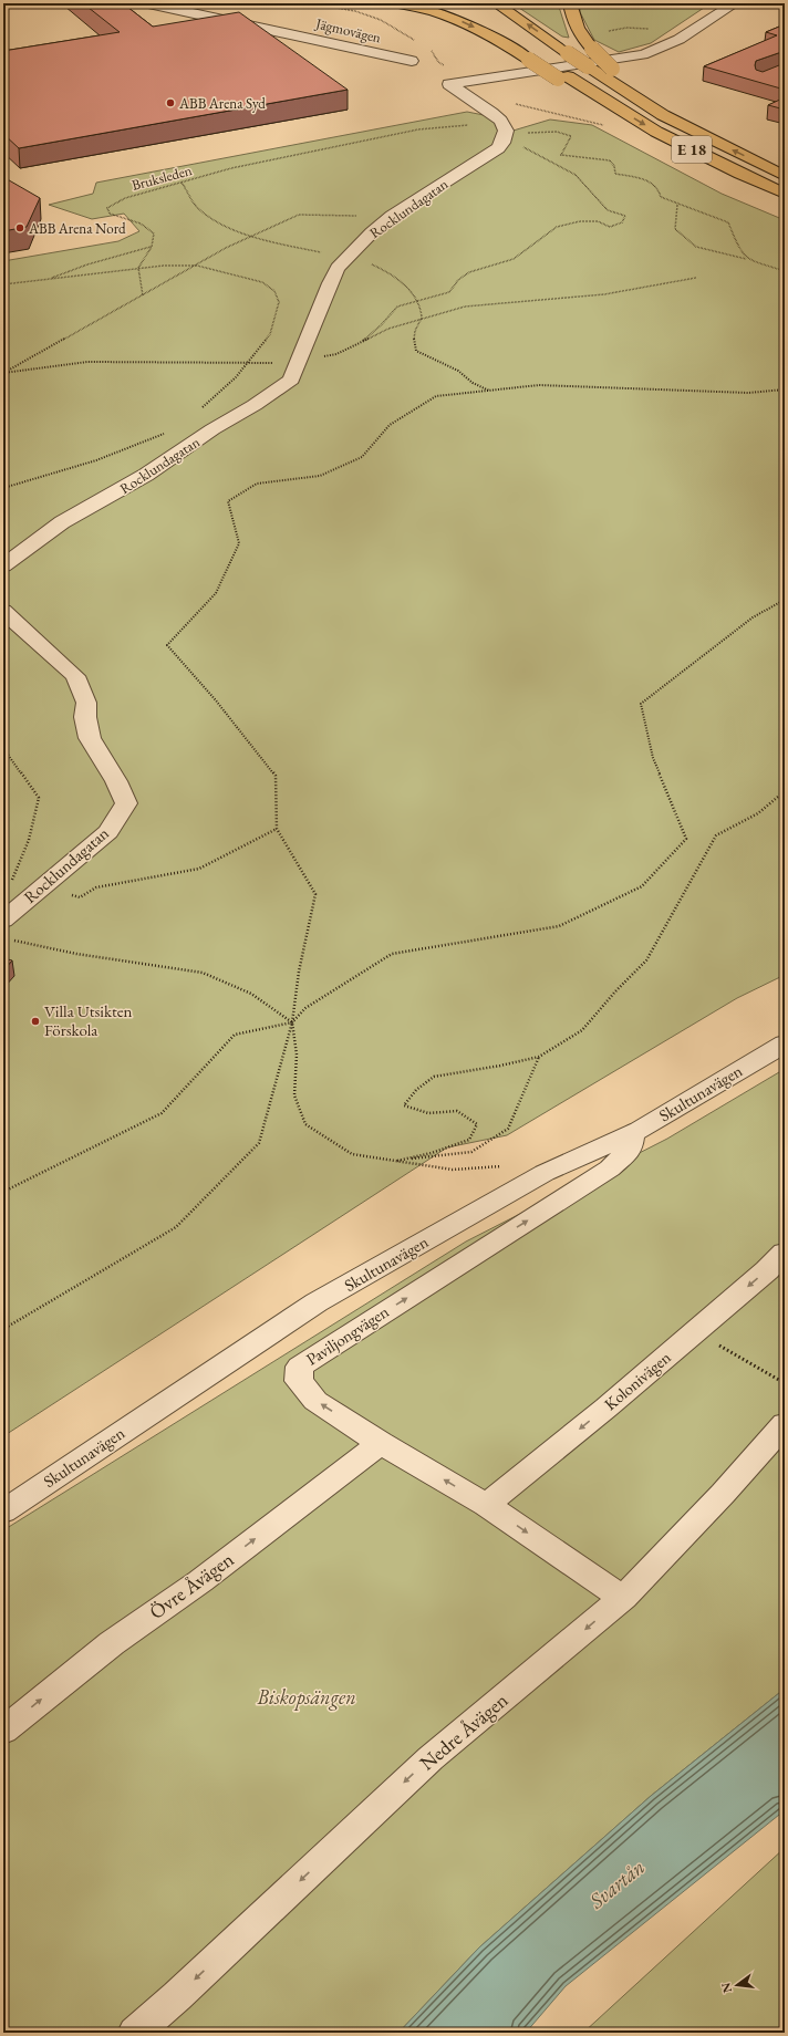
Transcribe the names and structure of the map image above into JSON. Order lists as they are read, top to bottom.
{
  "streets": {
    "highway": ["E 18"],
    "street": [
      "Jägmovägen",
      "Rocklundagatan",
      "Skultunavägen",
      "Paviljongvägen",
      "Kolonivägen",
      "Övre Åvägen",
      "Nedre Åvägen"
    ],
    "path": ["Bruksleden"]
  },
  "crossings": [
    ["Bruksleden", "Rocklundagatan"],
    ["Skultunavägen", "Paviljongvägen"],
    ["Paviljongvägen", "Kolonivägen"],
    ["Paviljongvägen", "Övre Åvägen"],
    ["Paviljongvägen", "Nedre Åvägen"]
  ],
  "one_way": ["Kolonivägen", "Övre Åvägen", "Nedre Åvägen"],
  "water": ["Svartån"],
  "parks": ["Biskopsängen"],
  "places": ["ABB Arena Syd", "ABB Arena Nord", "Villa Utsikten Förskola"],
  "north": "left"
}
